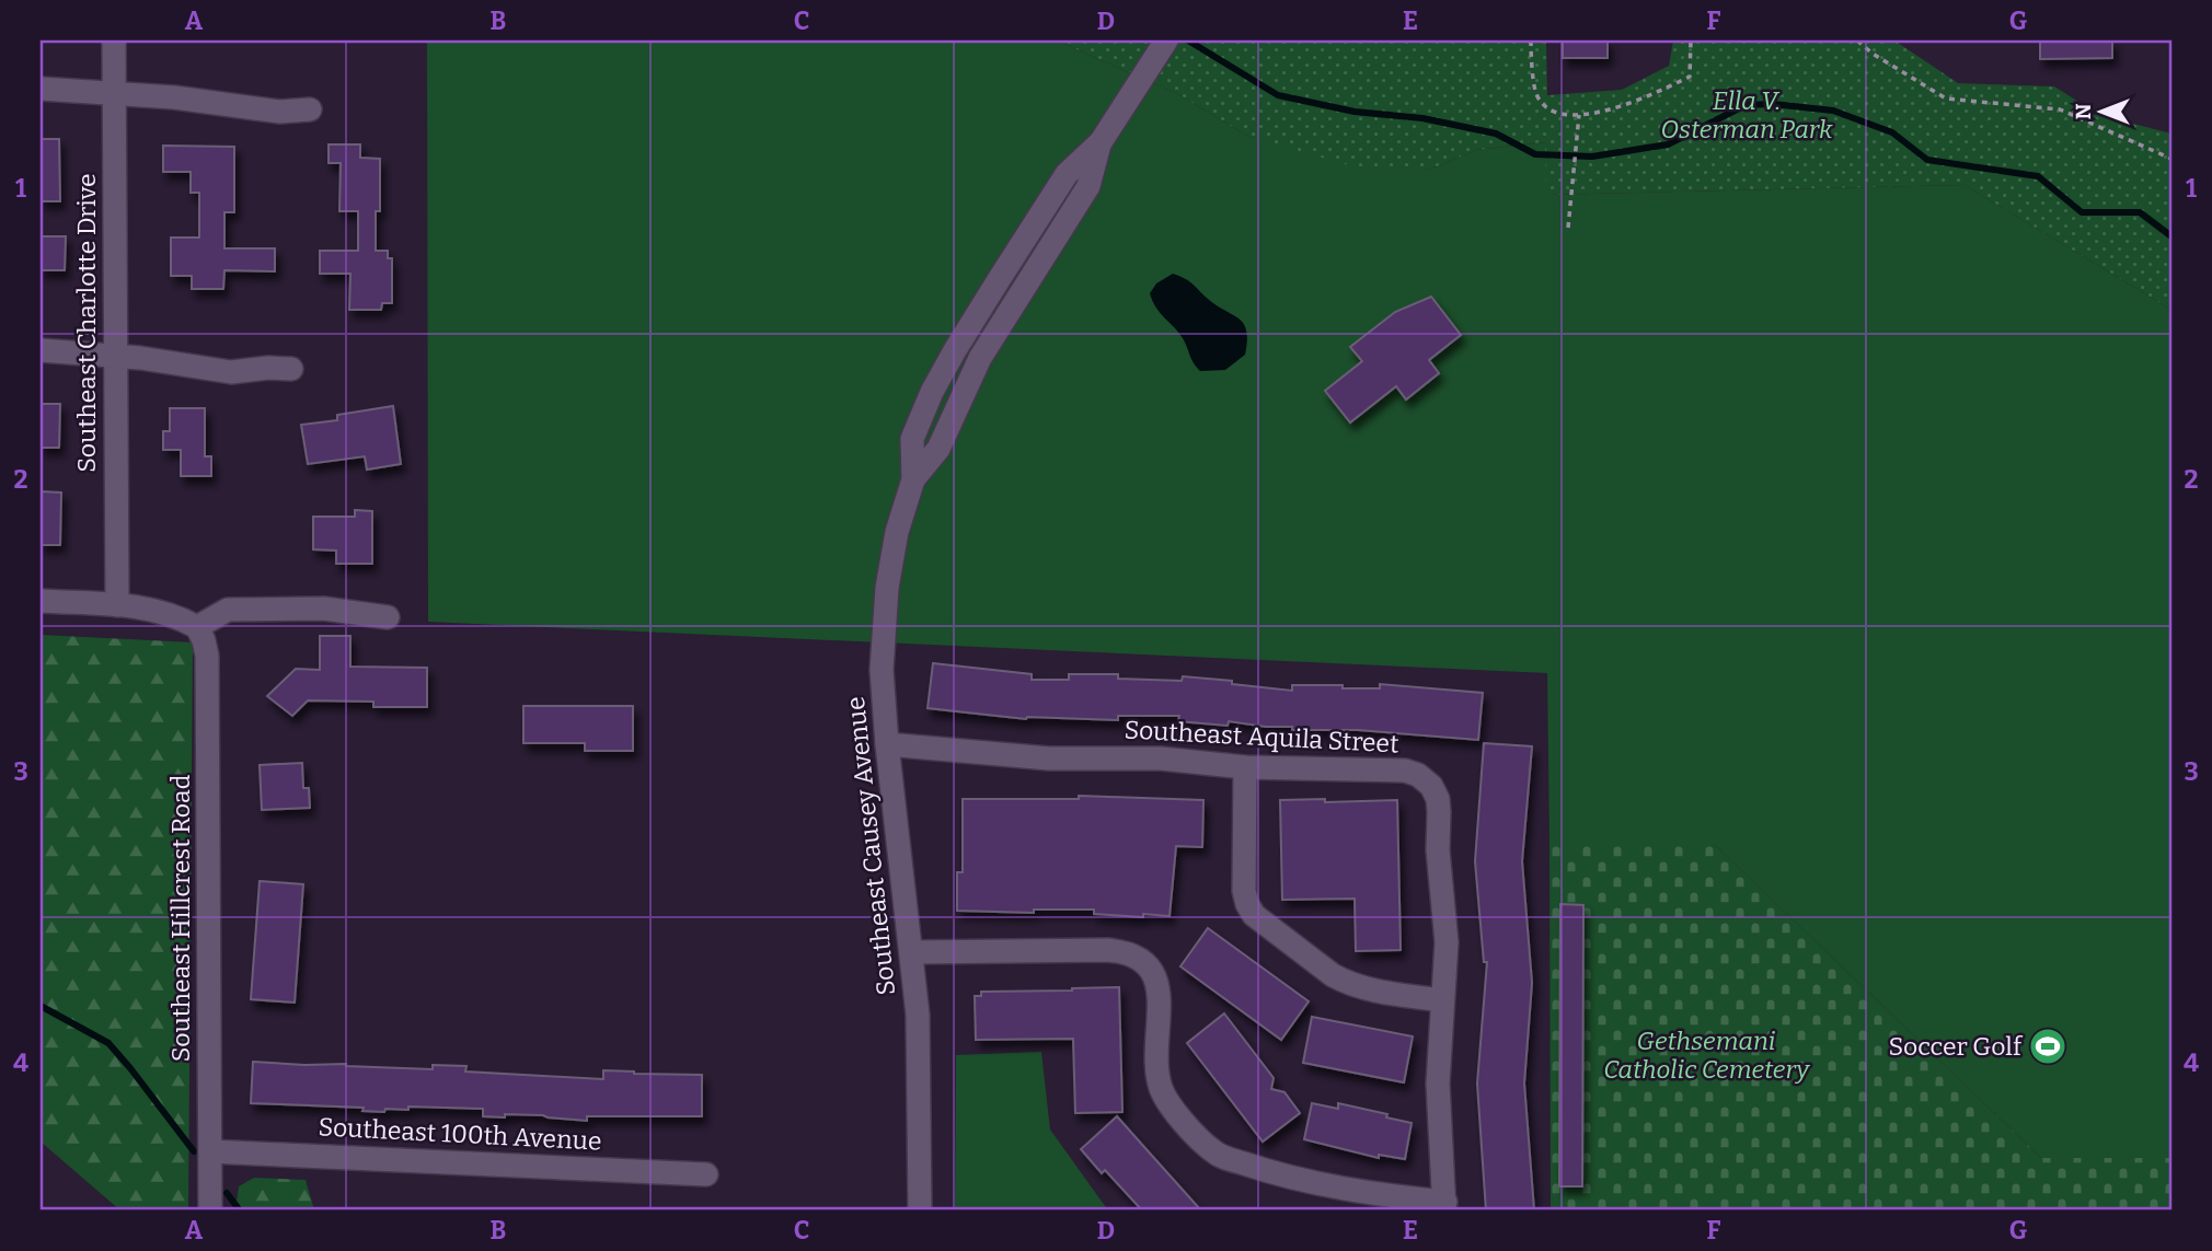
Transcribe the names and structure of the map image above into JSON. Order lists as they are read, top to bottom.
{
  "streets": {
    "street": [
      "Southeast Charlotte Drive",
      "Southeast Aquila Street",
      "Southeast Causey Avenue",
      "Southeast Hillcrest Road",
      "Southeast 100th Avenue"
    ]
  },
  "crossings": [
    ["Southeast Aquila Street", "Southeast Causey Avenue"],
    ["Southeast Hillcrest Road", "Southeast 100th Avenue"]
  ],
  "parks": ["Ella V. Osterman Park", "Gethsemani Catholic Cemetery"],
  "places": {
    "sports": ["Soccer Golf"]
  },
  "north": "left",
  "grid": {
    "columns": [
      "A",
      "B",
      "C",
      "D",
      "E",
      "F",
      "G"
    ],
    "rows": [
      "1",
      "2",
      "3",
      "4"
    ]
  }
}
